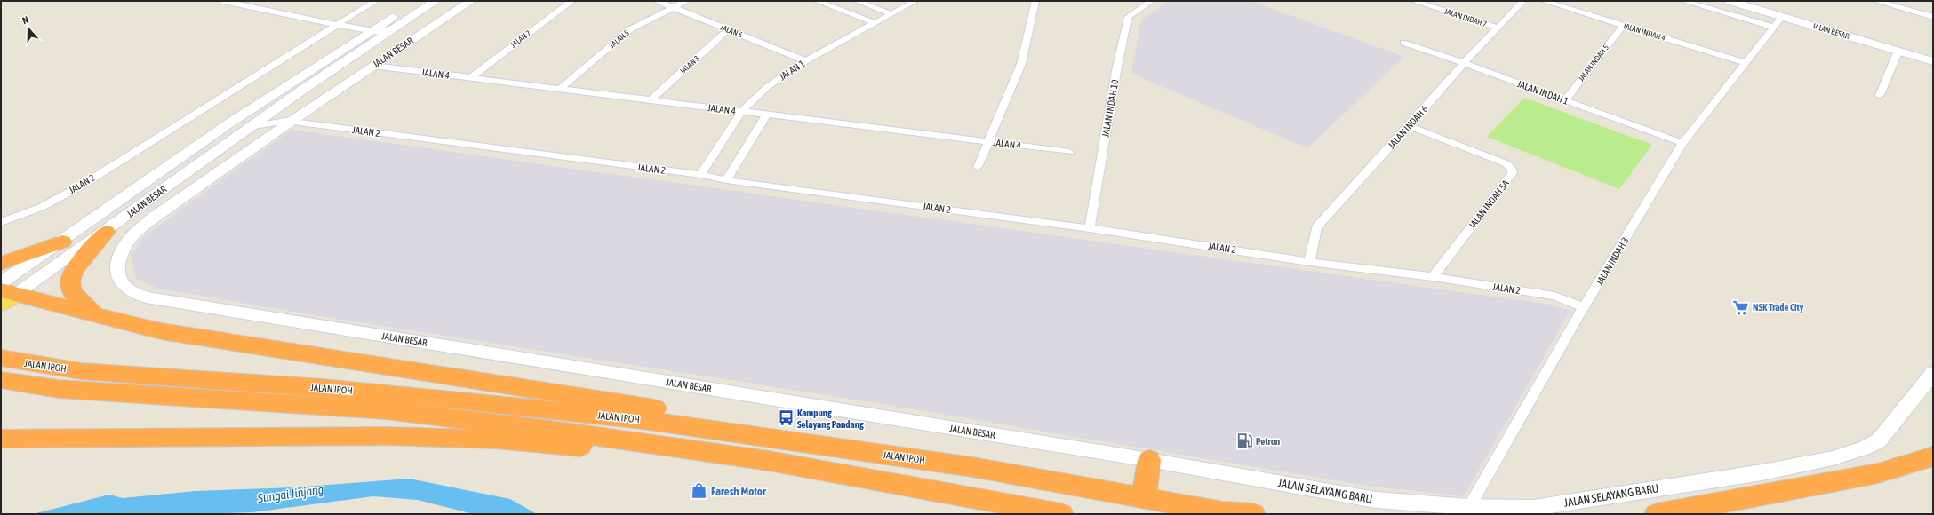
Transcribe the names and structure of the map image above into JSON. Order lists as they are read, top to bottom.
{
  "streets": {
    "highway": ["JALAN IPOH"],
    "street": [
      "JALAN INDAH 7",
      "JALAN 6",
      "JALAN BESAR",
      "JALAN INDAH 4",
      "JALAN 7",
      "JALAN 5",
      "JALAN INDAH 5",
      "JALAN 3",
      "JALAN 1",
      "JALAN 4",
      "JALAN INDAH 1",
      "JALAN INDAH 10",
      "JALAN INDAH 6",
      "JALAN 2",
      "JALAN INDAH 5A",
      "JALAN INDAH 3",
      "JALAN SELAYANG BARU"
    ]
  },
  "crossings": [
    ["JALAN INDAH 7", "JALAN INDAH 6"],
    ["JALAN 6", "JALAN 5"],
    ["JALAN 6", "JALAN 3"],
    ["JALAN 6", "JALAN 1"],
    ["JALAN BESAR", "JALAN 4"],
    ["JALAN BESAR", "JALAN 2"],
    ["JALAN BESAR", "JALAN INDAH 3"],
    ["JALAN BESAR", "JALAN SELAYANG BARU"],
    ["JALAN INDAH 4", "JALAN INDAH 5"],
    ["JALAN INDAH 4", "JALAN INDAH 3"],
    ["JALAN 7", "JALAN 4"],
    ["JALAN 5", "JALAN 4"],
    ["JALAN INDAH 5", "JALAN INDAH 1"],
    ["JALAN 3", "JALAN 4"],
    ["JALAN 1", "JALAN 4"],
    ["JALAN 1", "JALAN 2"],
    ["JALAN INDAH 1", "JALAN INDAH 6"],
    ["JALAN INDAH 1", "JALAN INDAH 3"],
    ["JALAN INDAH 10", "JALAN 2"],
    ["JALAN INDAH 6", "JALAN 2"],
    ["JALAN INDAH 6", "JALAN INDAH 5A"],
    ["JALAN 2", "JALAN INDAH 5A"],
    ["JALAN 2", "JALAN INDAH 3"],
    ["JALAN INDAH 3", "JALAN SELAYANG BARU"]
  ],
  "water": ["Sungai Jinjang"],
  "places": {
    "supermarket": ["NSK Trade City"],
    "bus stop": ["Kampung Selayang Pandang"],
    "fuel station": ["Petron"],
    "shop": ["Faresh Motor"]
  },
  "north": "top"
}
